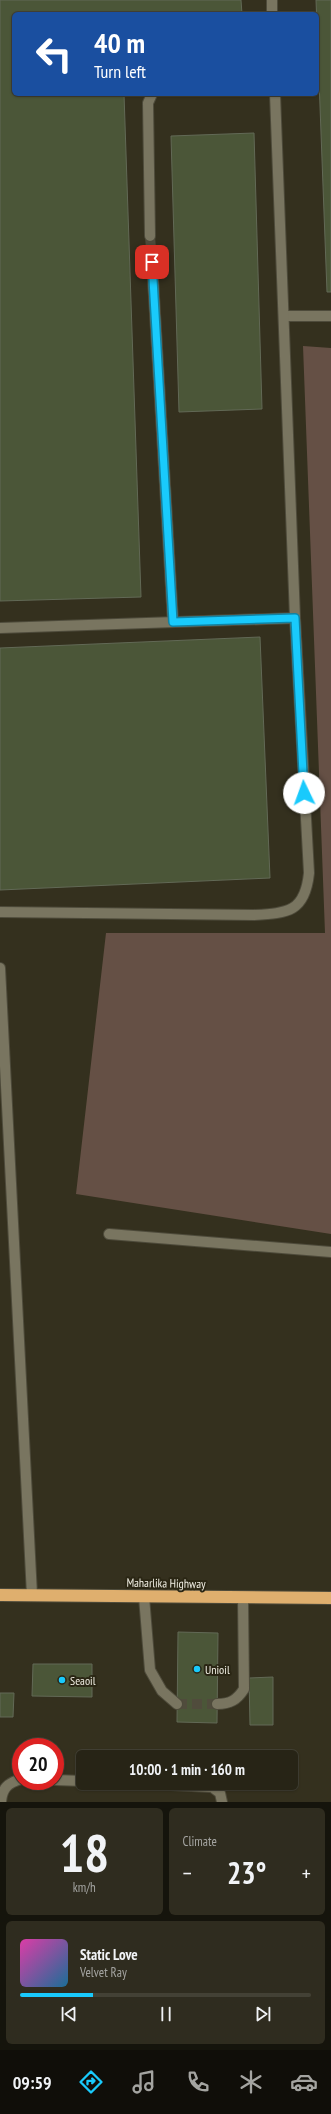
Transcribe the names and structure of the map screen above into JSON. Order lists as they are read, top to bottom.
{
  "streets": {
    "highway": ["Maharlika Highway"]
  },
  "places": ["Unioil", "Seaoil"],
  "page": {
    "turn": ["40 m", "Turn left"],
    "limit": "20",
    "trip": "10:00 · 1 min · 160 m",
    "tile": [
      ["18", "km/h"],
      "Climate"
    ],
    "heat": ["−", "23°", "+"],
    "song": ["Static Love", "Velvet Ray"],
    "tabs": "09:59"
  }
}
